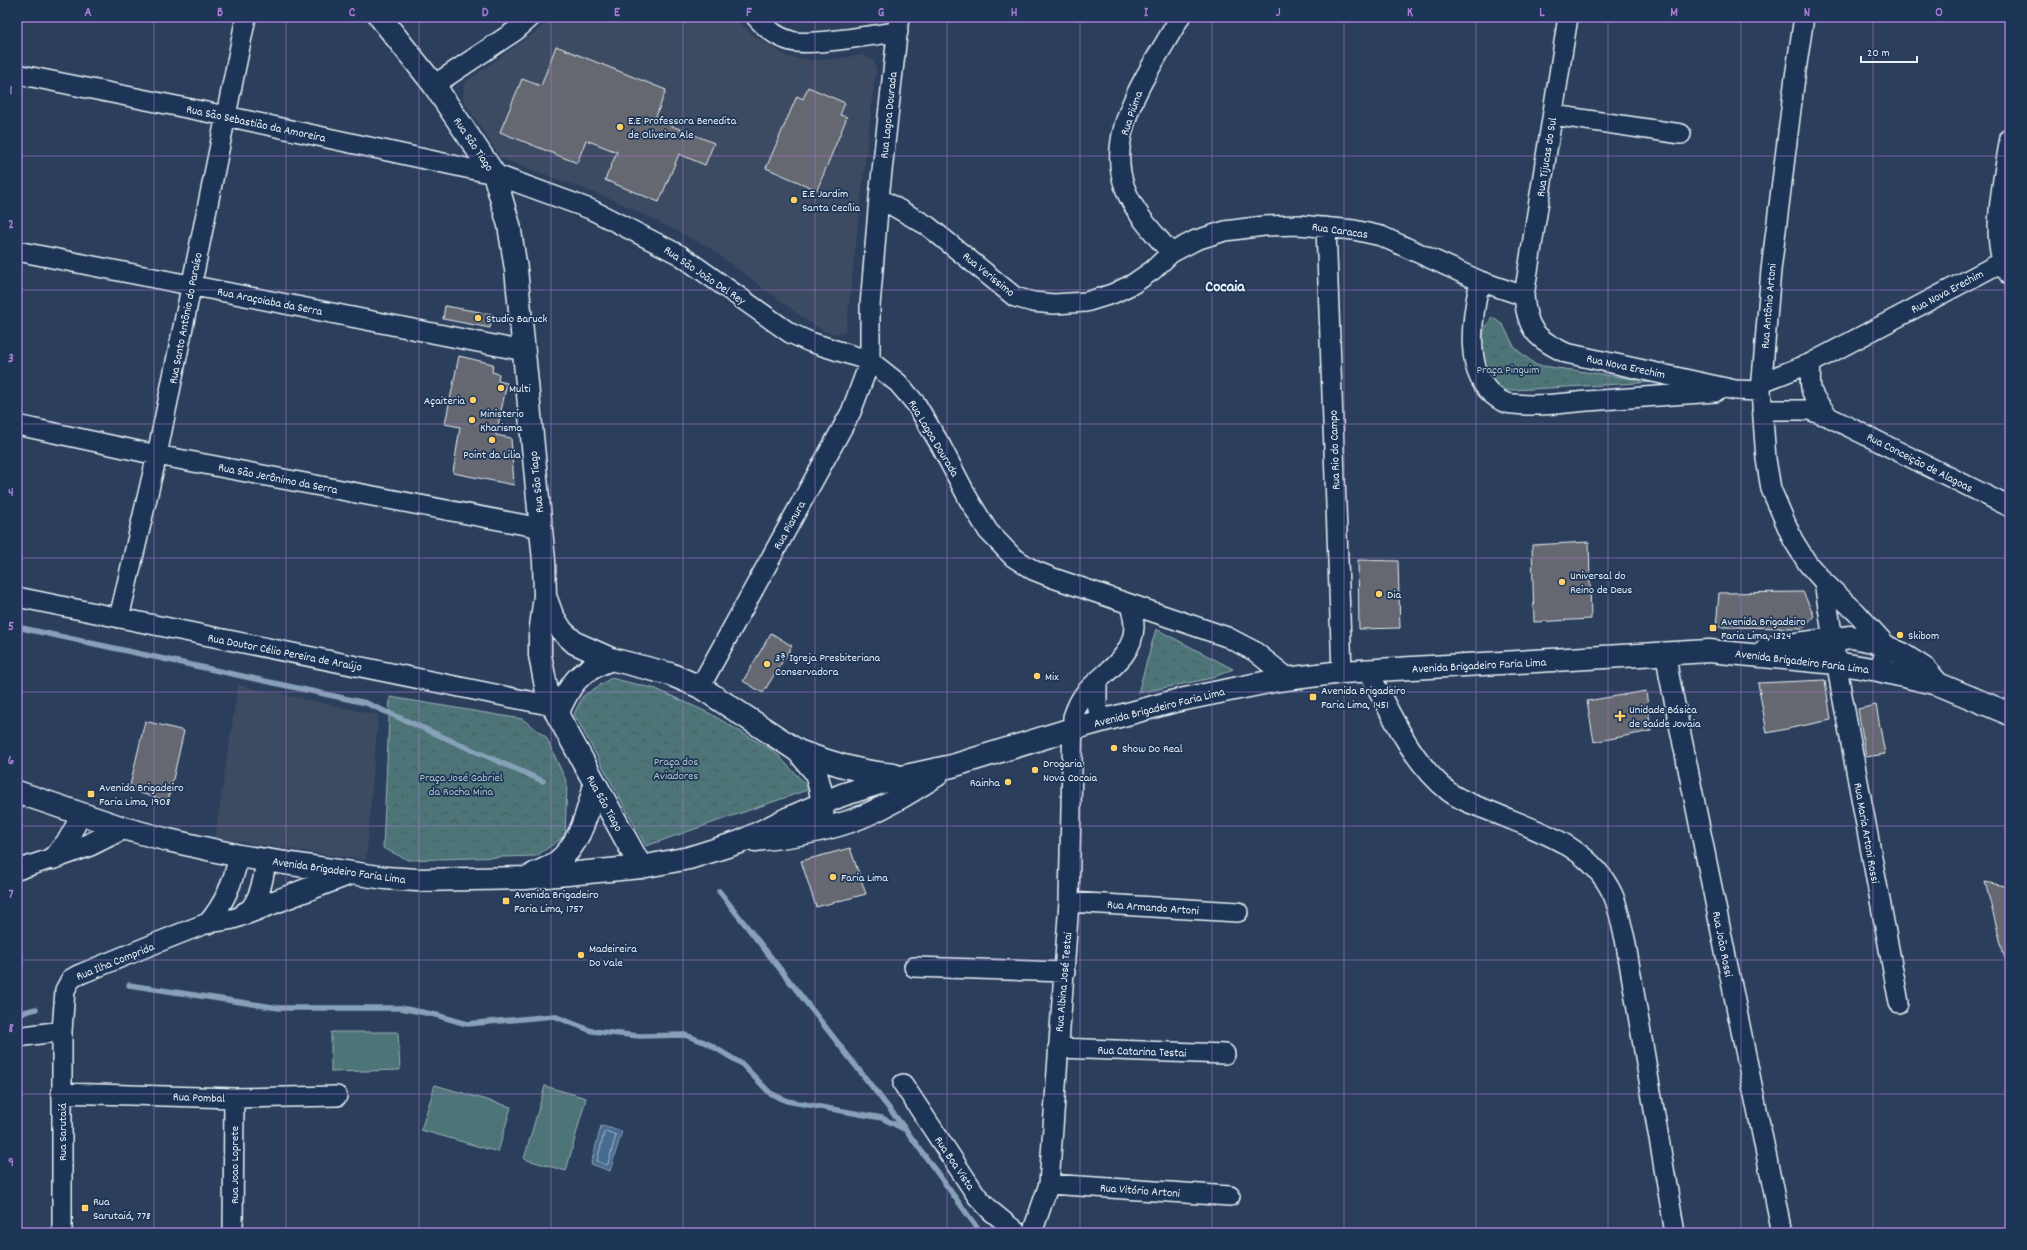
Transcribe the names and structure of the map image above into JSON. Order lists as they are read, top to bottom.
{
  "streets": {
    "main road": ["Rua São Tiago", "Avenida Brigadeiro Faria Lima"],
    "street": [
      "Rua Piúma",
      "Rua Lagoa Dourada",
      "Rua São Sebastião da Amoreira",
      "Rua Tijucas do Sul",
      "Rua Caracas",
      "Rua Verissimo",
      "Rua São João Del Rey",
      "Rua Nova Erechim",
      "Rua Araçoiaba da Serra",
      "Rua Antônio Artoni",
      "Rua Santo Antônio do Paraíso",
      "Rua Rio do Campo",
      "Rua Conceição de Alagoas",
      "Rua São Jerônimo da Serra",
      "Rua Pianura",
      "Rua Doutor Célio Pereira de Araújo",
      "Rua Maria Artoni Rossi",
      "Rua Armando Artoni",
      "Rua João Rossi",
      "Rua Ilha Comprida",
      "Rua Albina José Testai",
      "Rua Catarina Testai",
      "Rua Pombal",
      "Rua Sarutaiá",
      "Rua Boa Vista",
      "Rua Joao Loprete",
      "Rua Vitório Artoni"
    ]
  },
  "crossings": [
    ["Rua Piúma", "Rua Caracas"],
    ["Rua Piúma", "Rua Verissimo"],
    ["Rua Lagoa Dourada", "Rua Verissimo"],
    ["Rua Lagoa Dourada", "Rua São João Del Rey"],
    ["Rua Lagoa Dourada", "Rua Pianura"],
    ["Rua Lagoa Dourada", "Avenida Brigadeiro Faria Lima"],
    ["Rua São Sebastião da Amoreira", "Rua São Tiago"],
    ["Rua São Sebastião da Amoreira", "Rua São João Del Rey"],
    ["Rua São Sebastião da Amoreira", "Rua Santo Antônio do Paraíso"],
    ["Rua São Tiago", "Rua São João Del Rey"],
    ["Rua São Tiago", "Rua Araçoiaba da Serra"],
    ["Rua São Tiago", "Rua São Jerônimo da Serra"],
    ["Rua São Tiago", "Rua Doutor Célio Pereira de Araújo"],
    ["Rua São Tiago", "Avenida Brigadeiro Faria Lima"],
    ["Rua Tijucas do Sul", "Rua Caracas"],
    ["Rua Tijucas do Sul", "Rua Nova Erechim"],
    ["Rua Caracas", "Rua Verissimo"],
    ["Rua Caracas", "Rua Nova Erechim"],
    ["Rua Caracas", "Rua Rio do Campo"],
    ["Rua São João Del Rey", "Rua Pianura"],
    ["Rua Nova Erechim", "Rua Antônio Artoni"],
    ["Rua Nova Erechim", "Rua Conceição de Alagoas"],
    ["Rua Araçoiaba da Serra", "Rua Santo Antônio do Paraíso"],
    ["Rua Antônio Artoni", "Rua Conceição de Alagoas"],
    ["Rua Santo Antônio do Paraíso", "Rua São Jerônimo da Serra"],
    ["Rua Santo Antônio do Paraíso", "Rua Doutor Célio Pereira de Araújo"],
    ["Rua Rio do Campo", "Avenida Brigadeiro Faria Lima"],
    ["Avenida Brigadeiro Faria Lima", "Rua Maria Artoni Rossi"],
    ["Avenida Brigadeiro Faria Lima", "Rua João Rossi"],
    ["Avenida Brigadeiro Faria Lima", "Rua Albina José Testai"],
    ["Rua Armando Artoni", "Rua Albina José Testai"],
    ["Rua Ilha Comprida", "Rua Sarutaiá"],
    ["Rua Albina José Testai", "Rua Catarina Testai"],
    ["Rua Albina José Testai", "Rua Vitório Artoni"],
    ["Rua Pombal", "Rua Sarutaiá"],
    ["Rua Pombal", "Rua Joao Loprete"]
  ],
  "districts": ["Cocaia"],
  "parks": ["Praça Pinguim", "Praça dos Aviadores", "Praça José Gabriel da Rocha Mina"],
  "places": {
    "other": [
      "E.E Professora Benedita de Oliveira Ale",
      "E.E Jardim Santa Cecília",
      "Studio Baruck",
      "Multi",
      "Açaiteria",
      "Ministerio Kharisma",
      "Point da Lilia",
      "Universal do Reino de Deus",
      "Dia",
      "Skibom",
      "3ª Igreja Presbiteriana Conservadora",
      "Mix",
      "Show Do Real",
      "Drogaria Nova Cocaia",
      "Rainha",
      "Faria Lima",
      "Madeireira Do Vale"
    ],
    "transit": [
      "Avenida Brigadeiro Faria Lima, 1324",
      "Avenida Brigadeiro Faria Lima, 1451",
      "Avenida Brigadeiro Faria Lima, 1908",
      "Avenida Brigadeiro Faria Lima, 1757",
      "Rua Sarutaiá, 778"
    ],
    "health": ["Unidade Básica de Saúde Jovaia"]
  },
  "scale_bar": "20 m",
  "grid": {
    "columns": [
      "A",
      "B",
      "C",
      "D",
      "E",
      "F",
      "G",
      "H",
      "I",
      "J",
      "K",
      "L",
      "M",
      "N",
      "O"
    ],
    "rows": [
      "1",
      "2",
      "3",
      "4",
      "5",
      "6",
      "7",
      "8",
      "9"
    ]
  }
}
